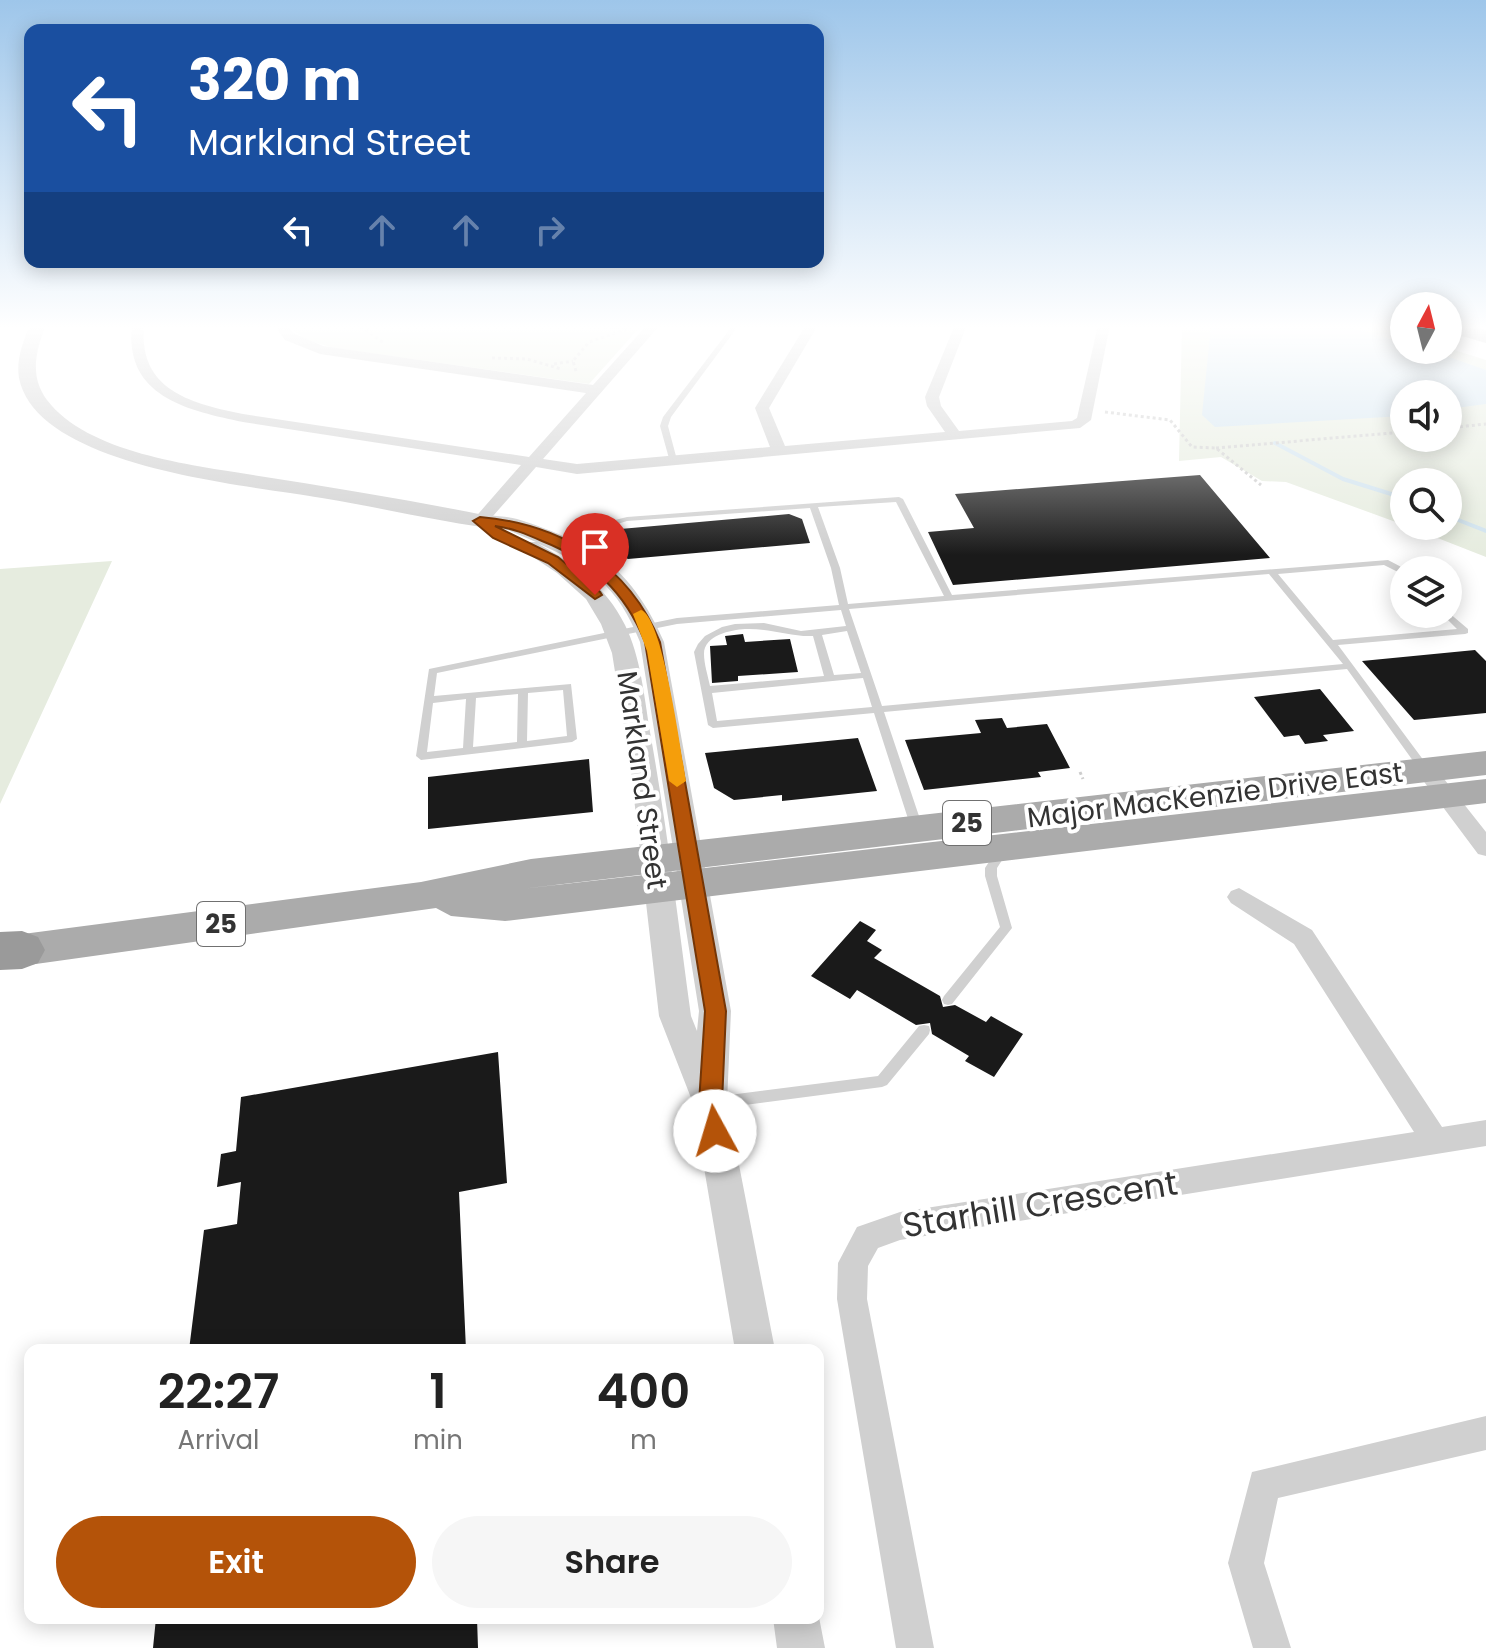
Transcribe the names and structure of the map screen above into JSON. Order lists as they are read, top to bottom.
{
  "streets": {
    "main road": ["Major MacKenzie Drive East", "25"],
    "street": ["Markland Street", "Starhill Crescent"]
  },
  "crossings": [
    ["Markland Street", "Major MacKenzie Drive East"]
  ],
  "north": "top",
  "page": {
    "turn": ["320 m", "Markland Street"],
    "eta": [
      "22:27",
      "Arrival",
      "1",
      "min",
      "400",
      "m"
    ],
    "buttons": ["Exit", "Share"]
  }
}
